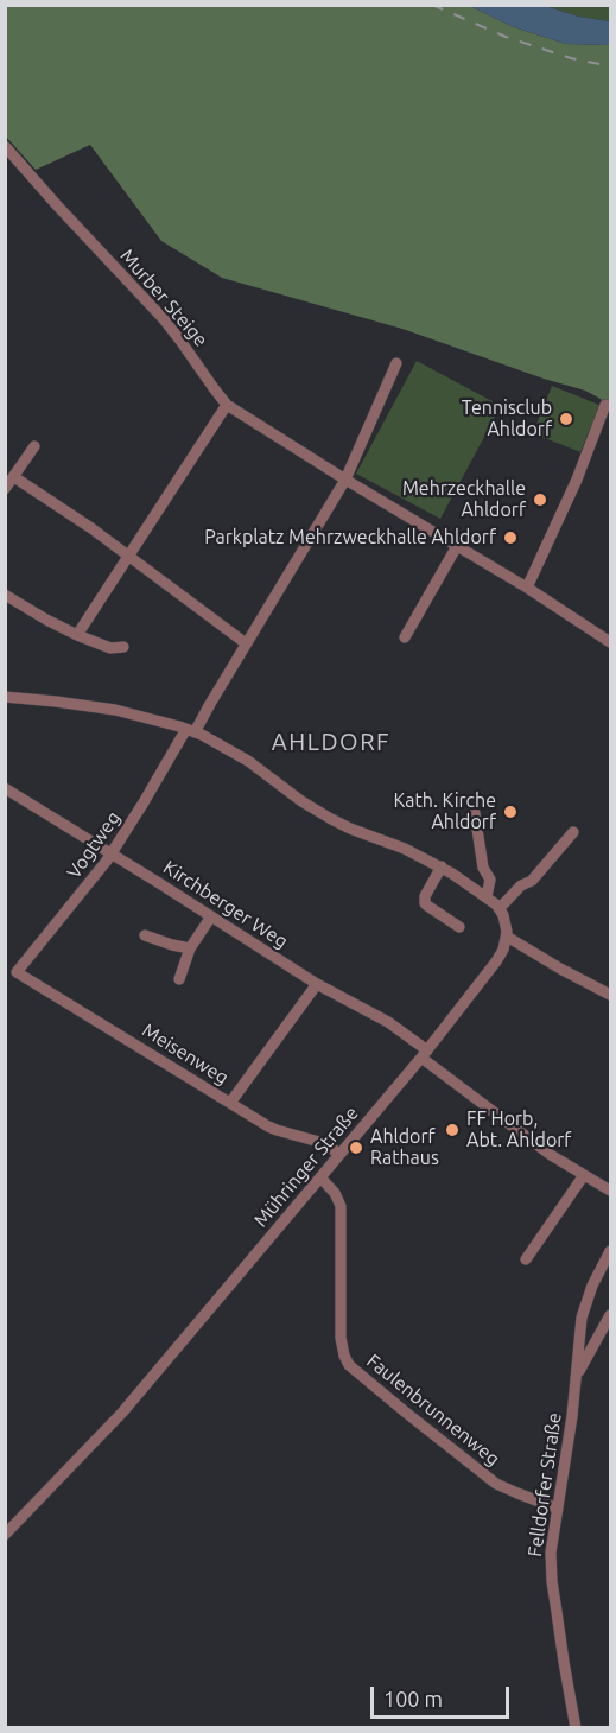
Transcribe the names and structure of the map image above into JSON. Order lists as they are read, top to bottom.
{
  "streets": {
    "street": [
      "Murber Steige",
      "Vogtweg",
      "Kirchberger Weg",
      "Meisenweg",
      "Mühringer Straße",
      "Faulenbrunnenweg",
      "Felldorfer Straße"
    ]
  },
  "crossings": [
    ["Vogtweg", "Kirchberger Weg"],
    ["Vogtweg", "Meisenweg"],
    ["Kirchberger Weg", "Mühringer Straße"],
    ["Meisenweg", "Mühringer Straße"],
    ["Mühringer Straße", "Faulenbrunnenweg"],
    ["Faulenbrunnenweg", "Felldorfer Straße"]
  ],
  "districts": ["AHLDORF"],
  "places": [
    "Tennisclub Ahldorf",
    "Mehrzeckhalle Ahldorf",
    "Parkplatz Mehrzweckhalle Ahldorf",
    "Kath. Kirche Ahldorf",
    "FF Horb, Abt. Ahldorf",
    "Ahldorf Rathaus"
  ],
  "scale_bar": "100 m"
}
